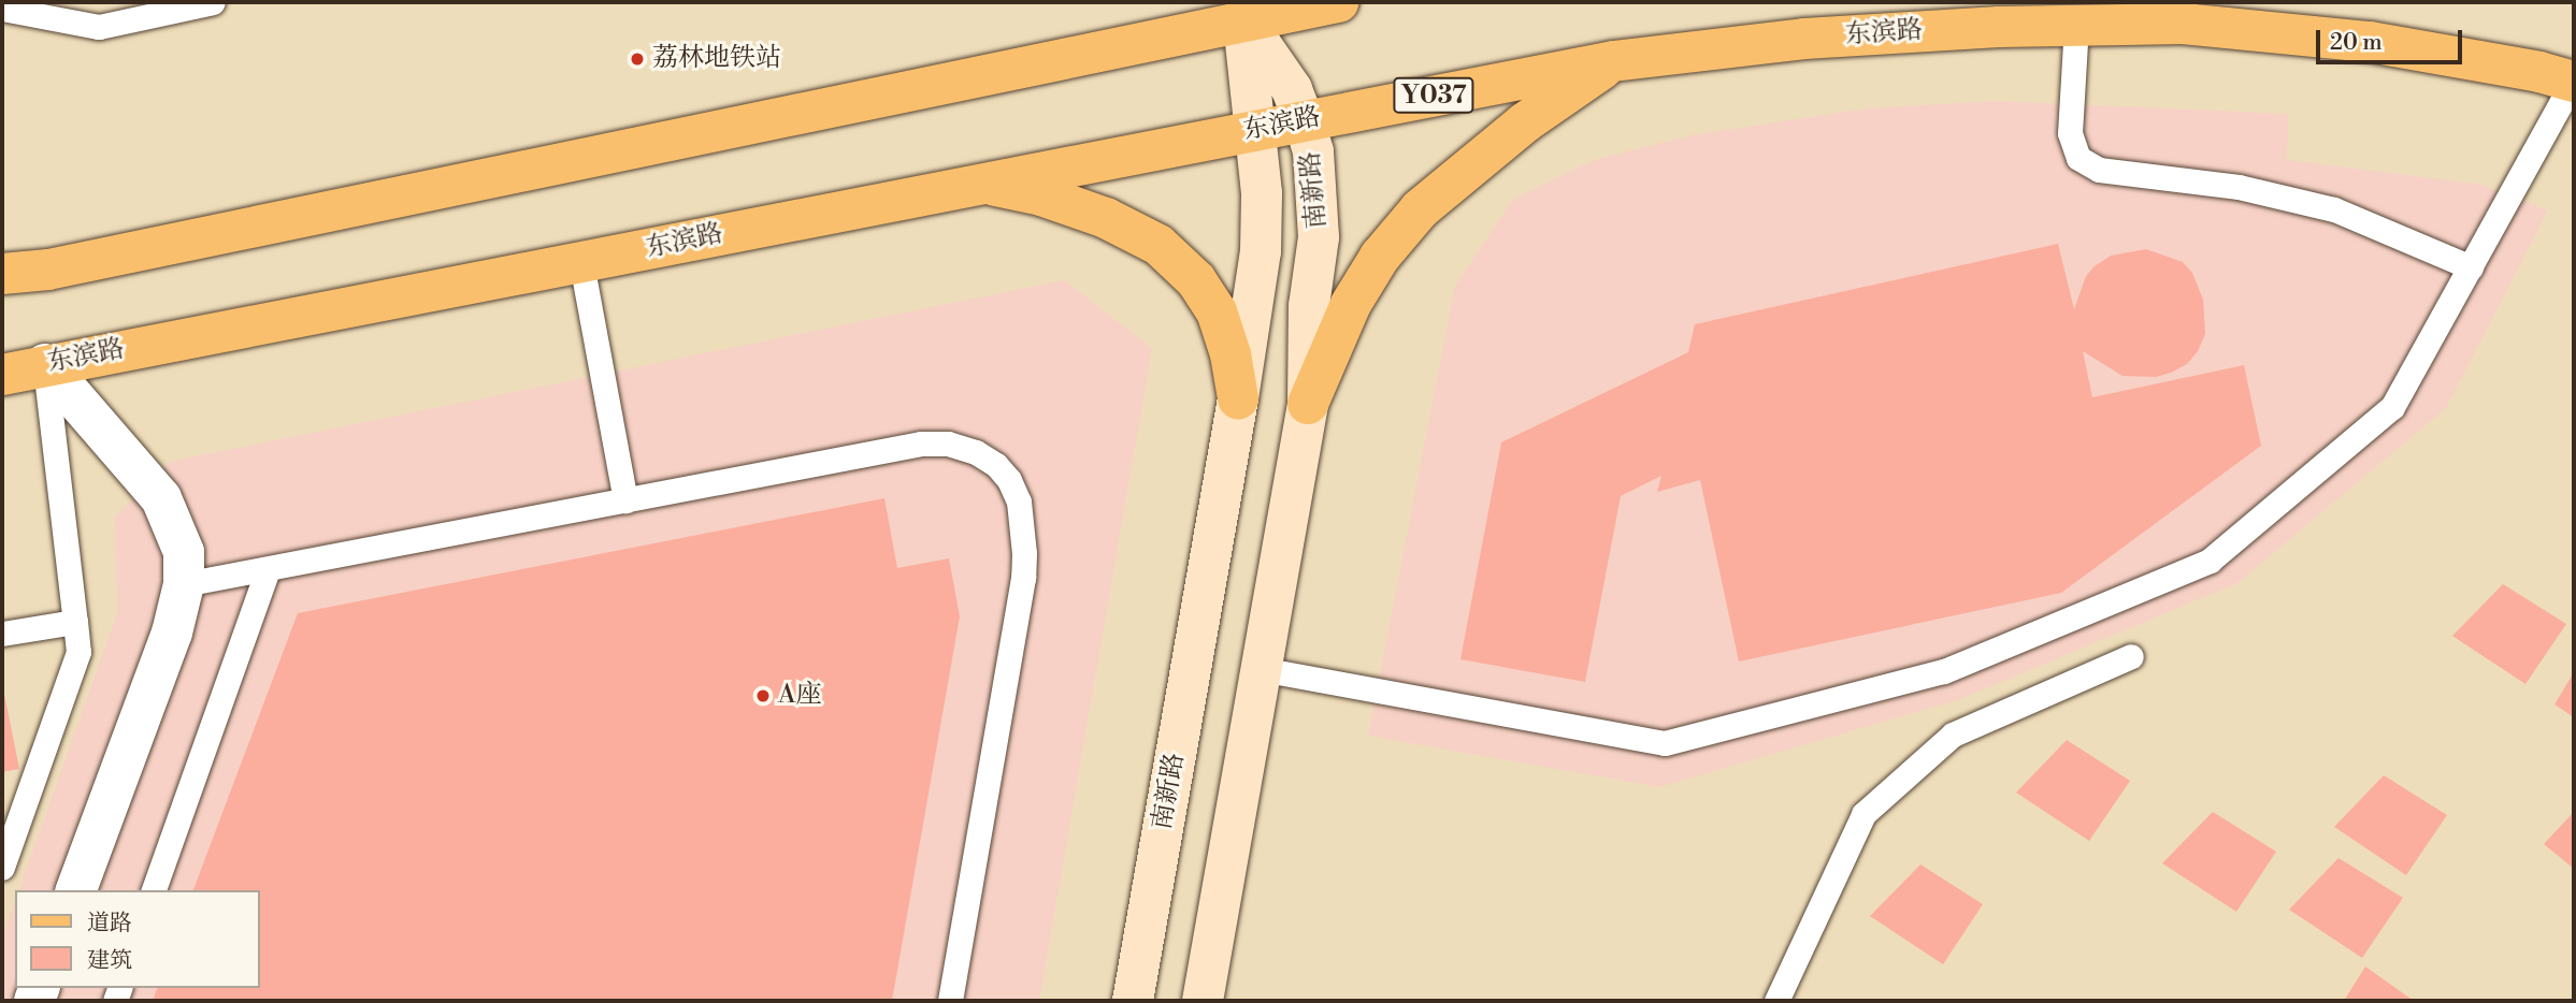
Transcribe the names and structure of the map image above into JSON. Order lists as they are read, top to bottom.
{
  "streets": {
    "main road": ["东滨路", "Y037", "南新路"]
  },
  "crossings": [
    ["东滨路", "南新路"]
  ],
  "places": ["荔林地铁站", "A座"],
  "legend": ["道路", "建筑"],
  "scale_bar": "20 m"
}
